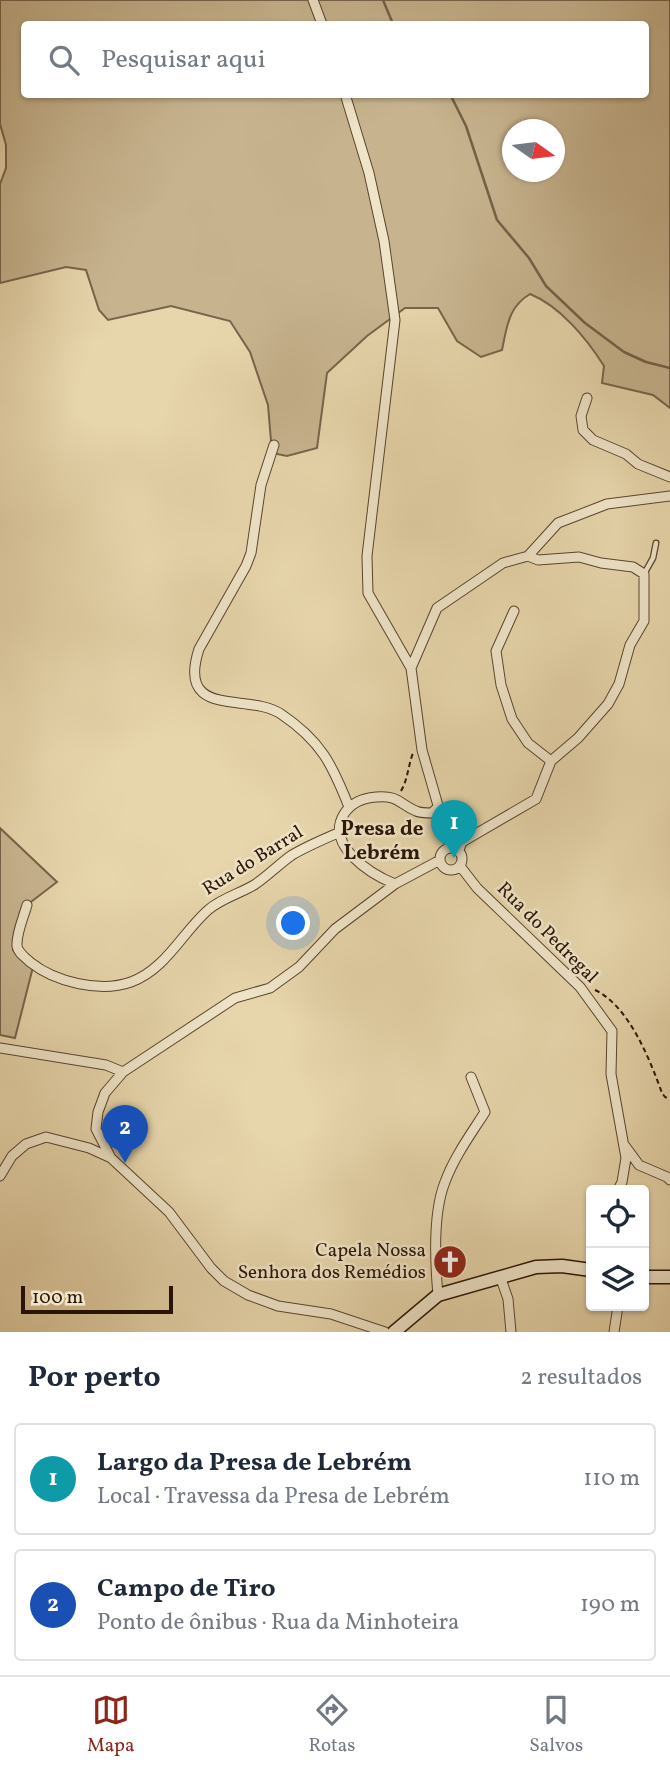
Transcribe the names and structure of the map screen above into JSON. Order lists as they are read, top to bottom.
{
  "streets": {
    "street": ["Rua do Barral", "Rua do Pedregal"]
  },
  "districts": ["Presa de Lebrém"],
  "places": {
    "church": ["Capela Nossa Senhora dos Remédios"]
  },
  "scale_bar": "100 m",
  "north": "right",
  "page": {
    "search": "Pesquisar aqui",
    "pins": ["1", "2"],
    "scale": "100 m",
    "heading": ["Por perto", "2 resultados"],
    "list": [
      {
        "mark": "1",
        "name": "Largo da Presa de Lebrém",
        "note": "Local · Travessa da Presa de Lebrém",
        "value": "110 m"
      },
      {
        "mark": "2",
        "name": "Campo de Tiro",
        "note": "Ponto de ônibus · Rua da Minhoteira",
        "value": "190 m"
      }
    ],
    "nav": ["Mapa", "Rotas", "Salvos"]
  }
}
